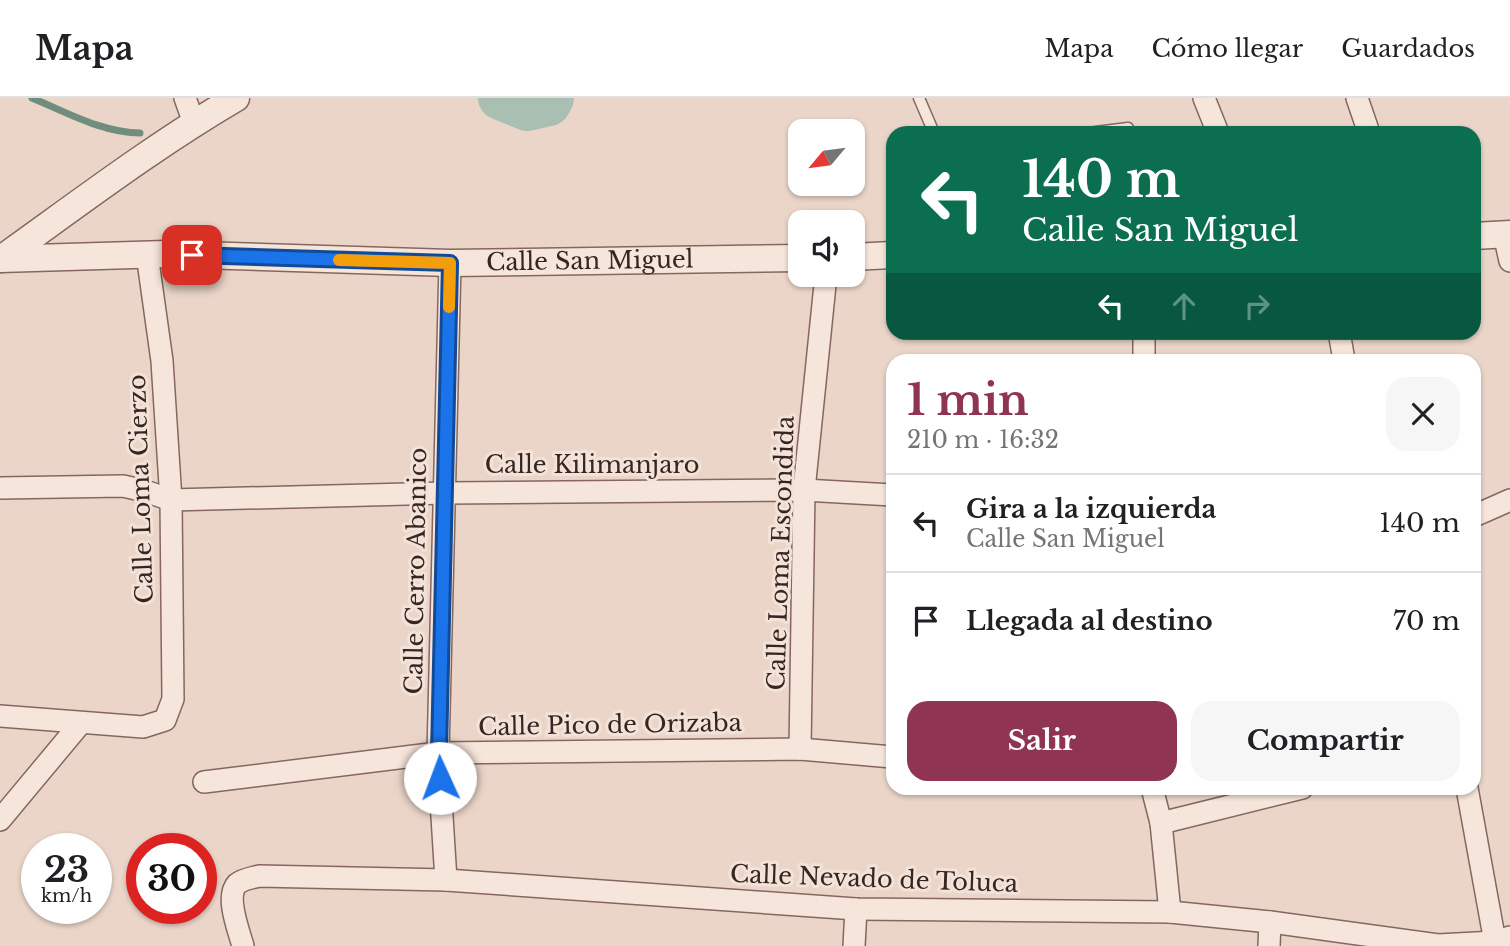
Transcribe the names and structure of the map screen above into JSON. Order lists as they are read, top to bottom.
{
  "streets": {
    "street": [
      "Calle San Miguel",
      "Calle Kilimanjaro",
      "Calle Loma Cierzo",
      "Calle Loma Escondida",
      "Calle Cerro Abanico",
      "Calle Pico de Orizaba",
      "Calle Nevado de Toluca"
    ]
  },
  "crossings": [
    ["Calle San Miguel", "Calle Loma Cierzo"],
    ["Calle San Miguel", "Calle Cerro Abanico"],
    ["Calle Kilimanjaro", "Calle Loma Cierzo"],
    ["Calle Kilimanjaro", "Calle Loma Escondida"],
    ["Calle Kilimanjaro", "Calle Cerro Abanico"],
    ["Calle Loma Escondida", "Calle Pico de Orizaba"],
    ["Calle Cerro Abanico", "Calle Pico de Orizaba"],
    ["Calle Cerro Abanico", "Calle Nevado de Toluca"]
  ],
  "north": "bottom left",
  "page": {
    "header": "Mapa",
    "nav": ["Mapa", "Cómo llegar", "Guardados"],
    "turn": ["140 m", "Calle San Miguel"],
    "heading": ["1 min", "210 m · 16:32"],
    "list": [
      {
        "name": "Gira a la izquierda",
        "note": "Calle San Miguel",
        "value": "140 m"
      },
      {
        "name": "Llegada al destino",
        "value": "70 m"
      }
    ],
    "buttons": ["Salir", "Compartir"],
    "speed": "23 km/h",
    "limit": "30"
  }
}
